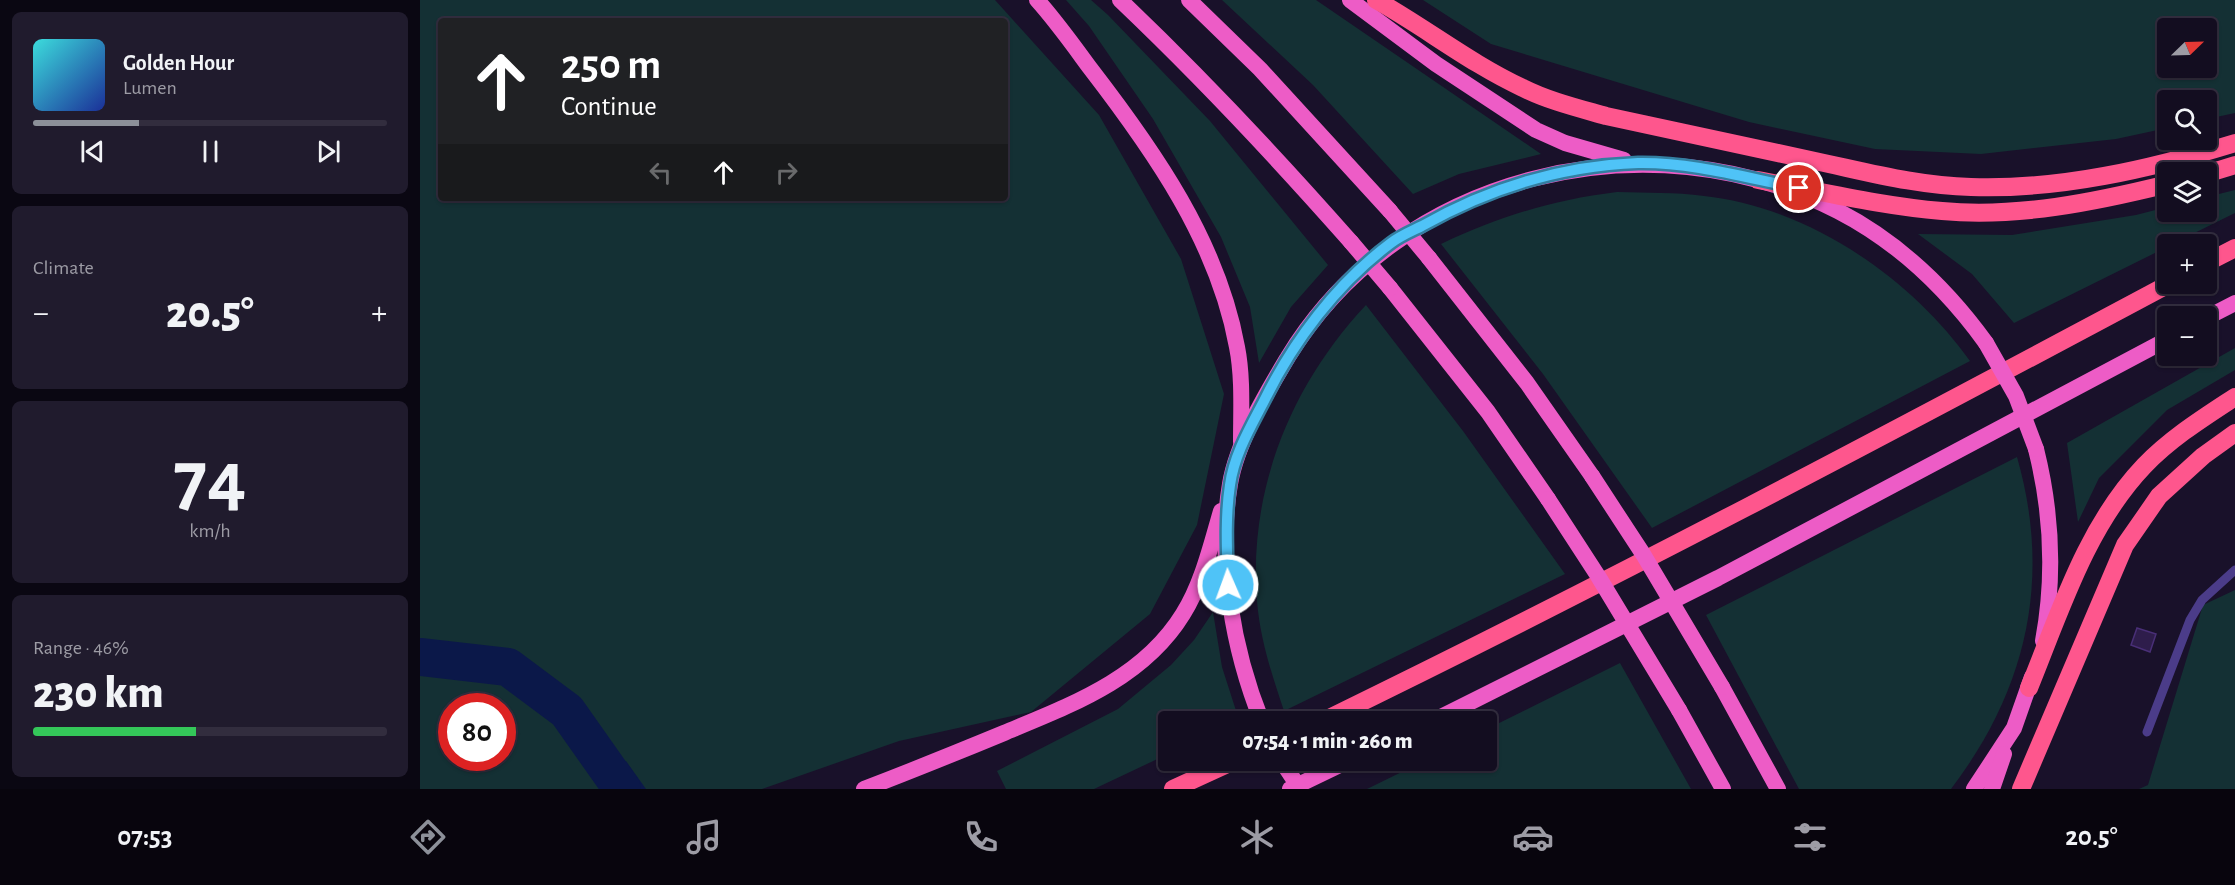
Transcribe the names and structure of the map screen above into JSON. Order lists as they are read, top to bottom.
{
  "north": "top right",
  "page": {
    "map_buttons": ["+", "−"],
    "turn": ["250 m", "Continue"],
    "song": ["Golden Hour", "Lumen"],
    "tile": [
      "Climate",
      ["74", "km/h"],
      ["Range · 46%", "230 km"]
    ],
    "heat": ["−", "20.5°", "+"],
    "limit": "80",
    "trip": "07:54 · 1 min · 260 m",
    "tabs": ["07:53", "20.5°"]
  }
}
